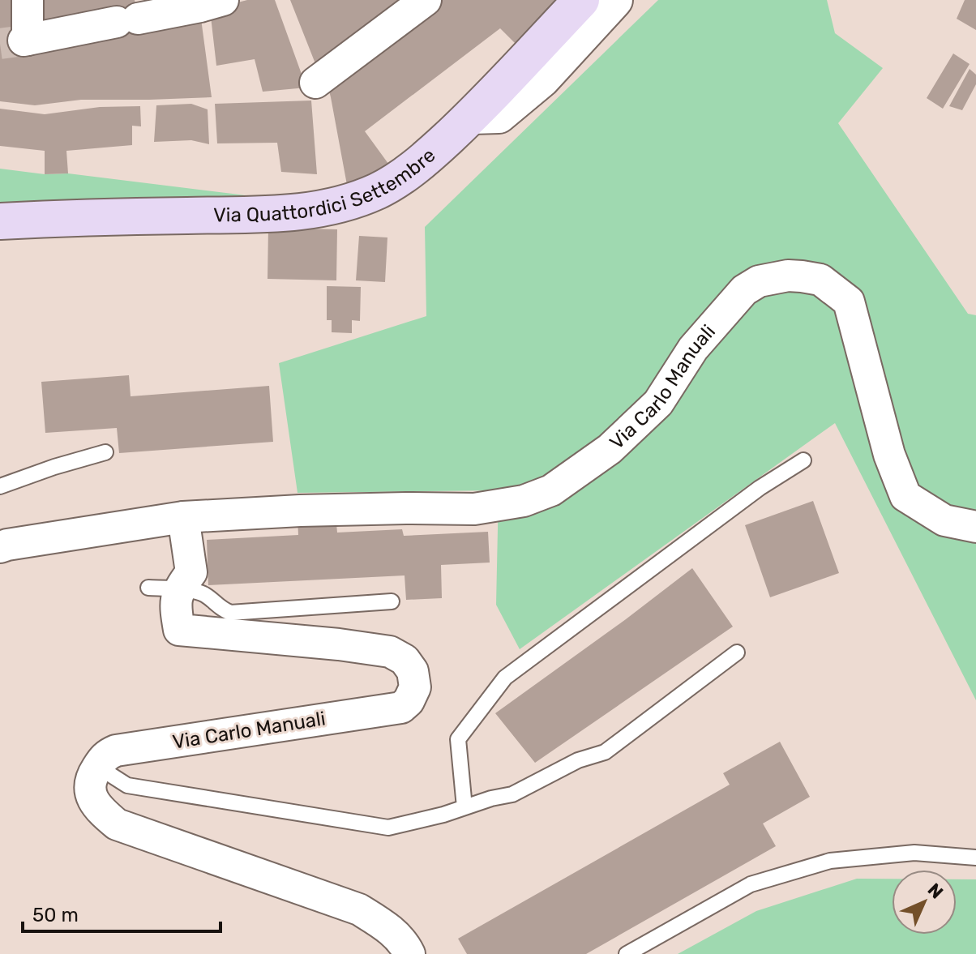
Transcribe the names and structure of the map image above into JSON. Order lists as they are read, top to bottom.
{
  "streets": {
    "main road": ["Via Quattordici Settembre"],
    "street": ["Via Carlo Manuali"]
  },
  "scale_bar": "50 m",
  "north": "top right"
}
